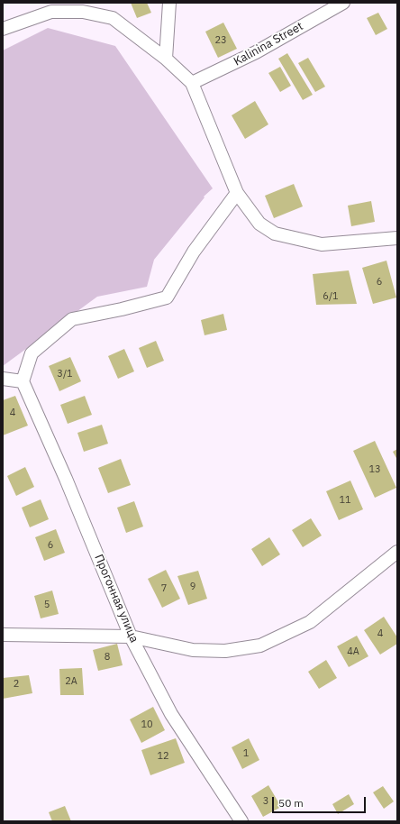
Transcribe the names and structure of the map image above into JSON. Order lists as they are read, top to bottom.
{
  "streets": {
    "street": ["Kalinina Street", "Прогонная улица"]
  },
  "house_numbers": [
    "23",
    "6",
    "6/1",
    "3/1",
    "4",
    "13",
    "11",
    "6",
    "9",
    "7",
    "5",
    "4",
    "4А",
    "8",
    "2А",
    "2",
    "10",
    "1",
    "12",
    "3"
  ],
  "scale_bar": "50 m"
}
